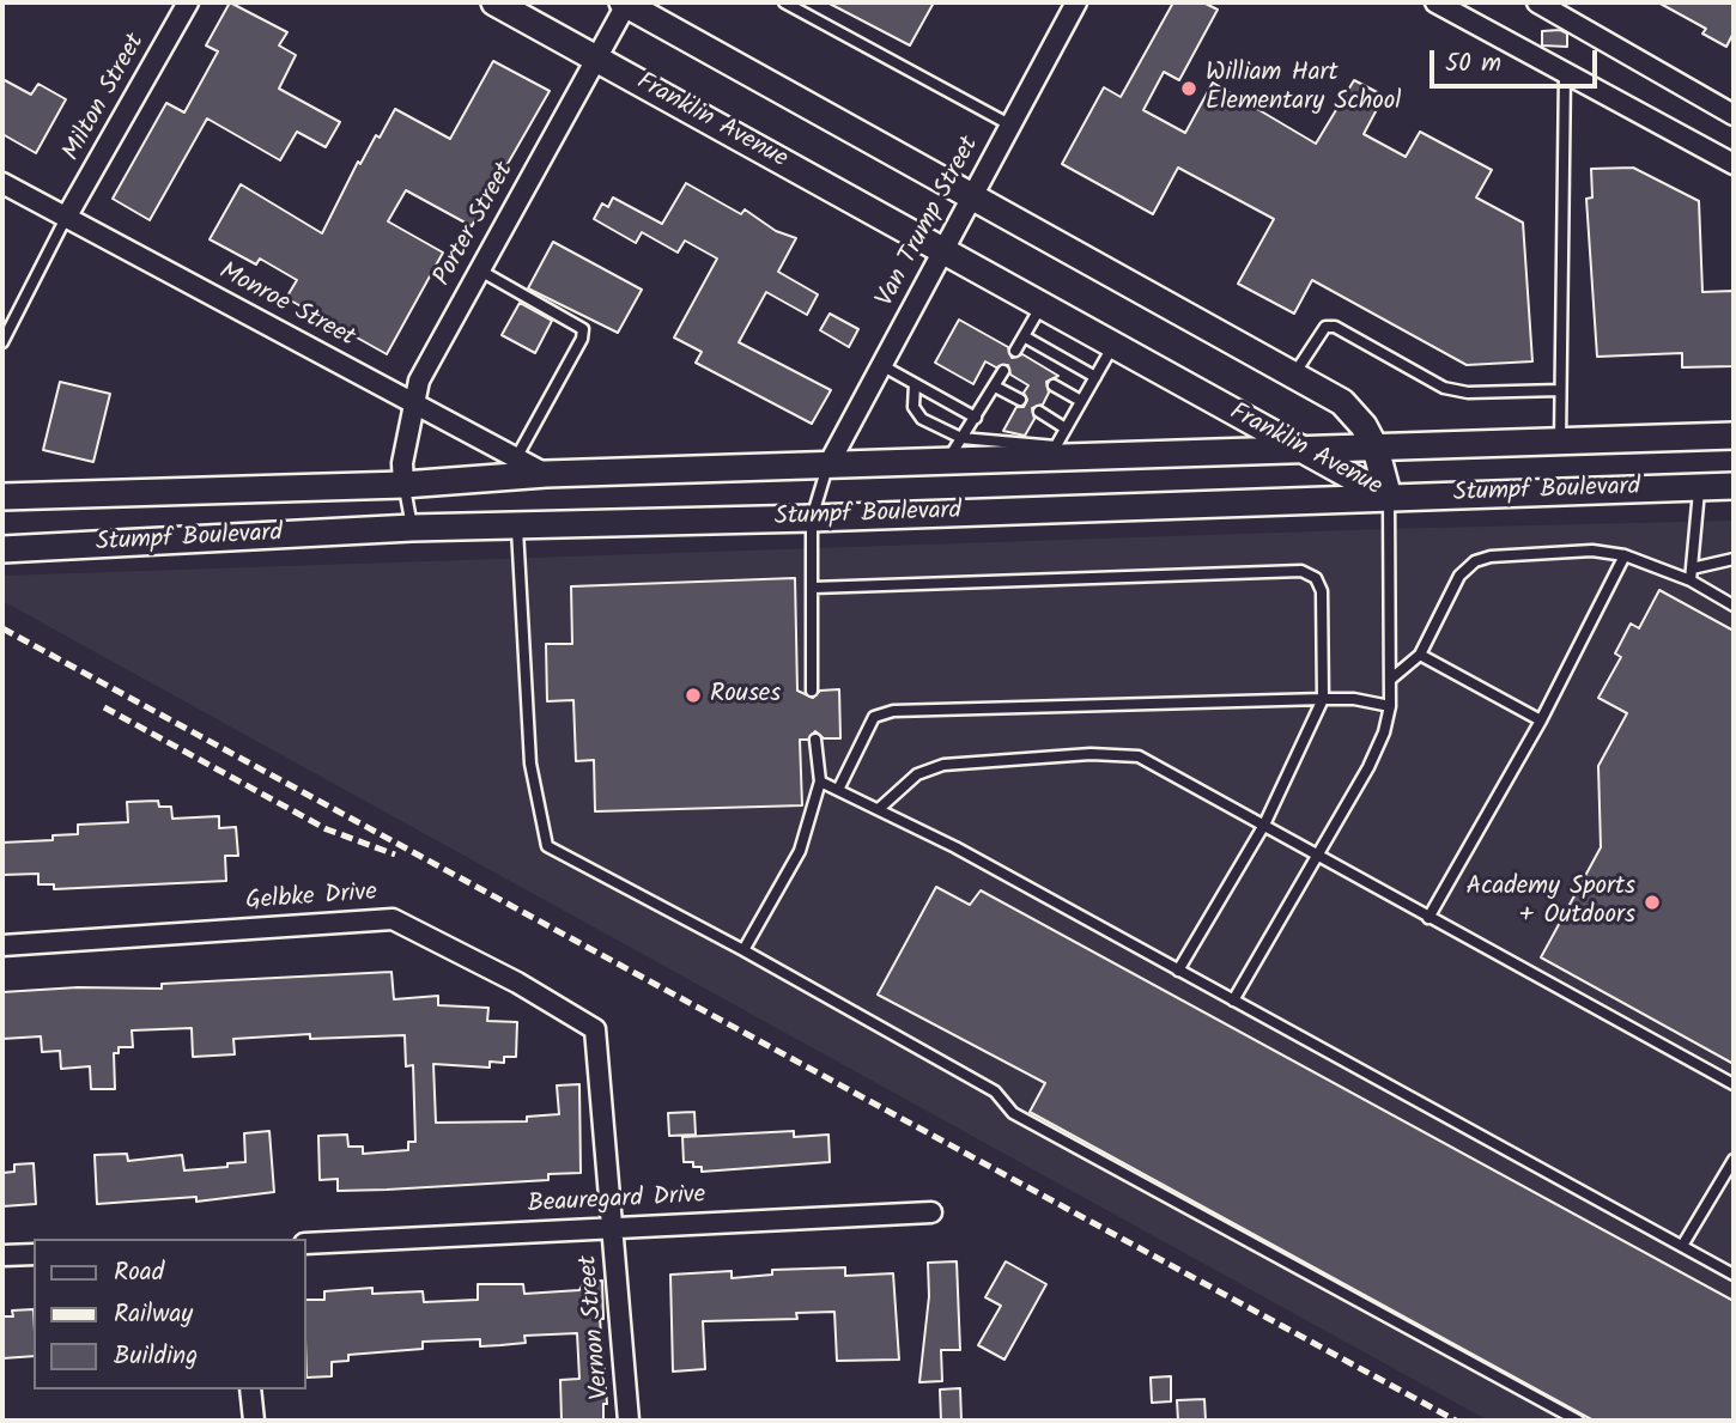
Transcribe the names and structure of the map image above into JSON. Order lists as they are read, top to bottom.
{
  "streets": {
    "main road": ["Franklin Avenue", "Stumpf Boulevard"],
    "street": [
      "Milton Street",
      "Van Trump Street",
      "Porter Street",
      "Monroe Street",
      "Gelbke Drive",
      "Beauregard Drive",
      "Vernon Street"
    ]
  },
  "crossings": [
    ["Milton Street", "Monroe Street"],
    ["Franklin Avenue", "Van Trump Street"],
    ["Franklin Avenue", "Porter Street"],
    ["Franklin Avenue", "Stumpf Boulevard"],
    ["Van Trump Street", "Stumpf Boulevard"],
    ["Porter Street", "Monroe Street"],
    ["Porter Street", "Stumpf Boulevard"],
    ["Monroe Street", "Stumpf Boulevard"],
    ["Gelbke Drive", "Vernon Street"],
    ["Beauregard Drive", "Vernon Street"]
  ],
  "places": ["William Hart Elementary School", "Rouses", "Academy Sports + Outdoors"],
  "legend": ["Road", "Railway", "Building"],
  "scale_bar": "50 m"
}
